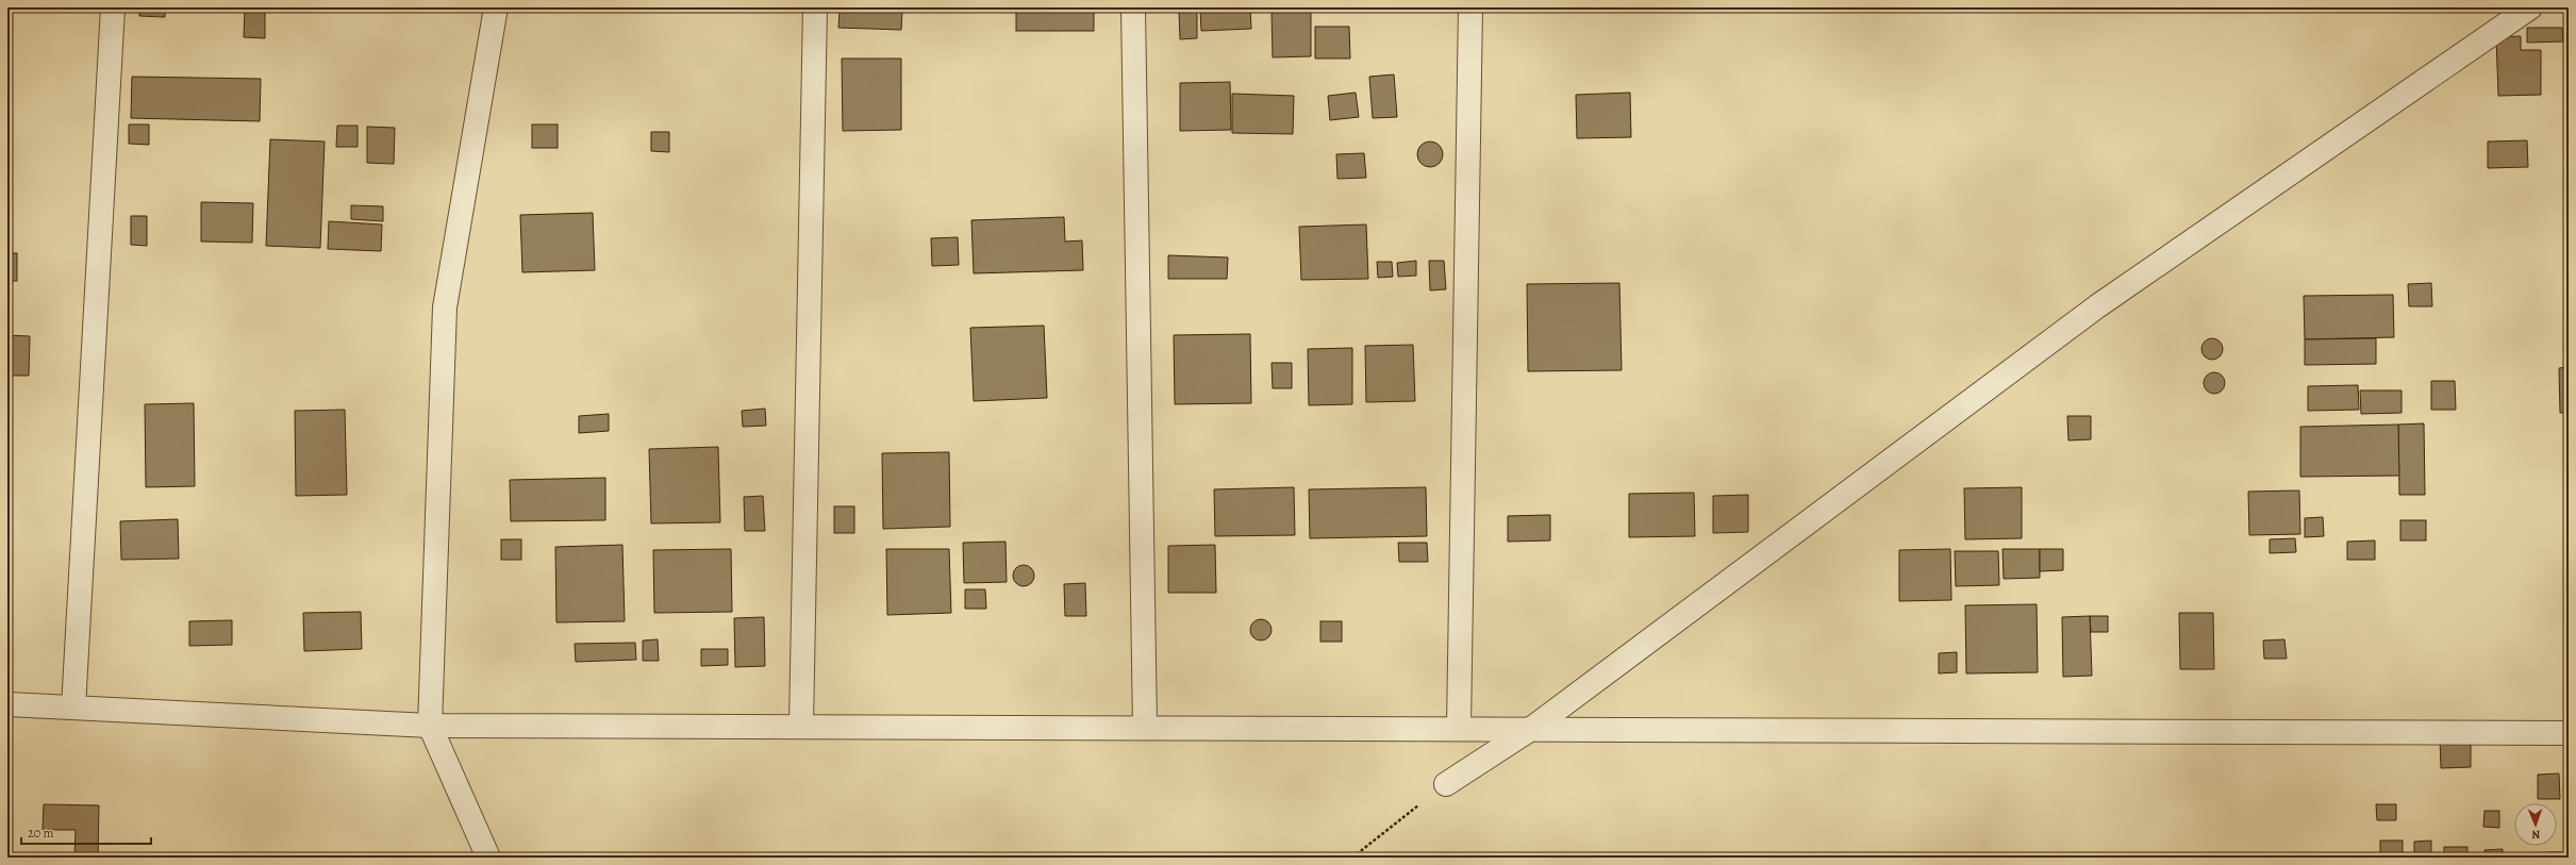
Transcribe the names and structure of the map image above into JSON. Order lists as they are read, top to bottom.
{
  "scale_bar": "20 m",
  "north": "bottom"
}
